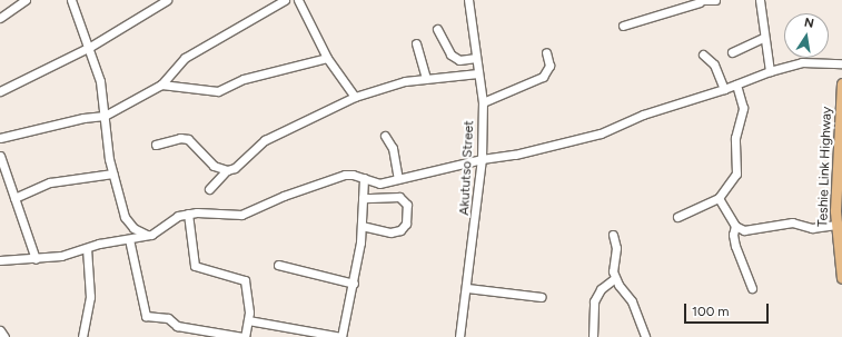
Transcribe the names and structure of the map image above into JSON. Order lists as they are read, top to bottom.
{
  "streets": {
    "main road": ["Teshie Link Highway"],
    "street": ["Akututso Street"]
  },
  "scale_bar": "100 m",
  "north": "top"
}
